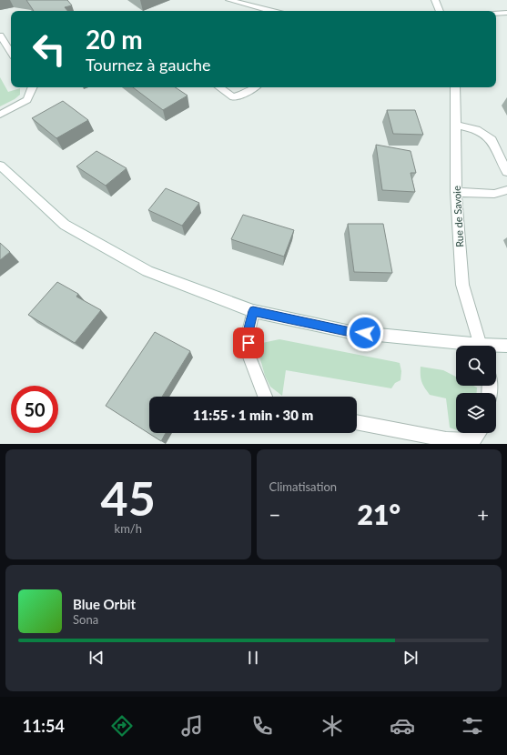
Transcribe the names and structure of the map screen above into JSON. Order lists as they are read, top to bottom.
{
  "streets": {
    "street": ["Rue de Savoie"]
  },
  "page": {
    "turn": ["20 m", "Tournez à gauche"],
    "limit": "50",
    "trip": "11:55 · 1 min · 30 m",
    "tile": [
      ["45", "km/h"],
      "Climatisation"
    ],
    "heat": ["−", "21°", "+"],
    "song": ["Blue Orbit", "Sona"],
    "tabs": "11:54"
  }
}
